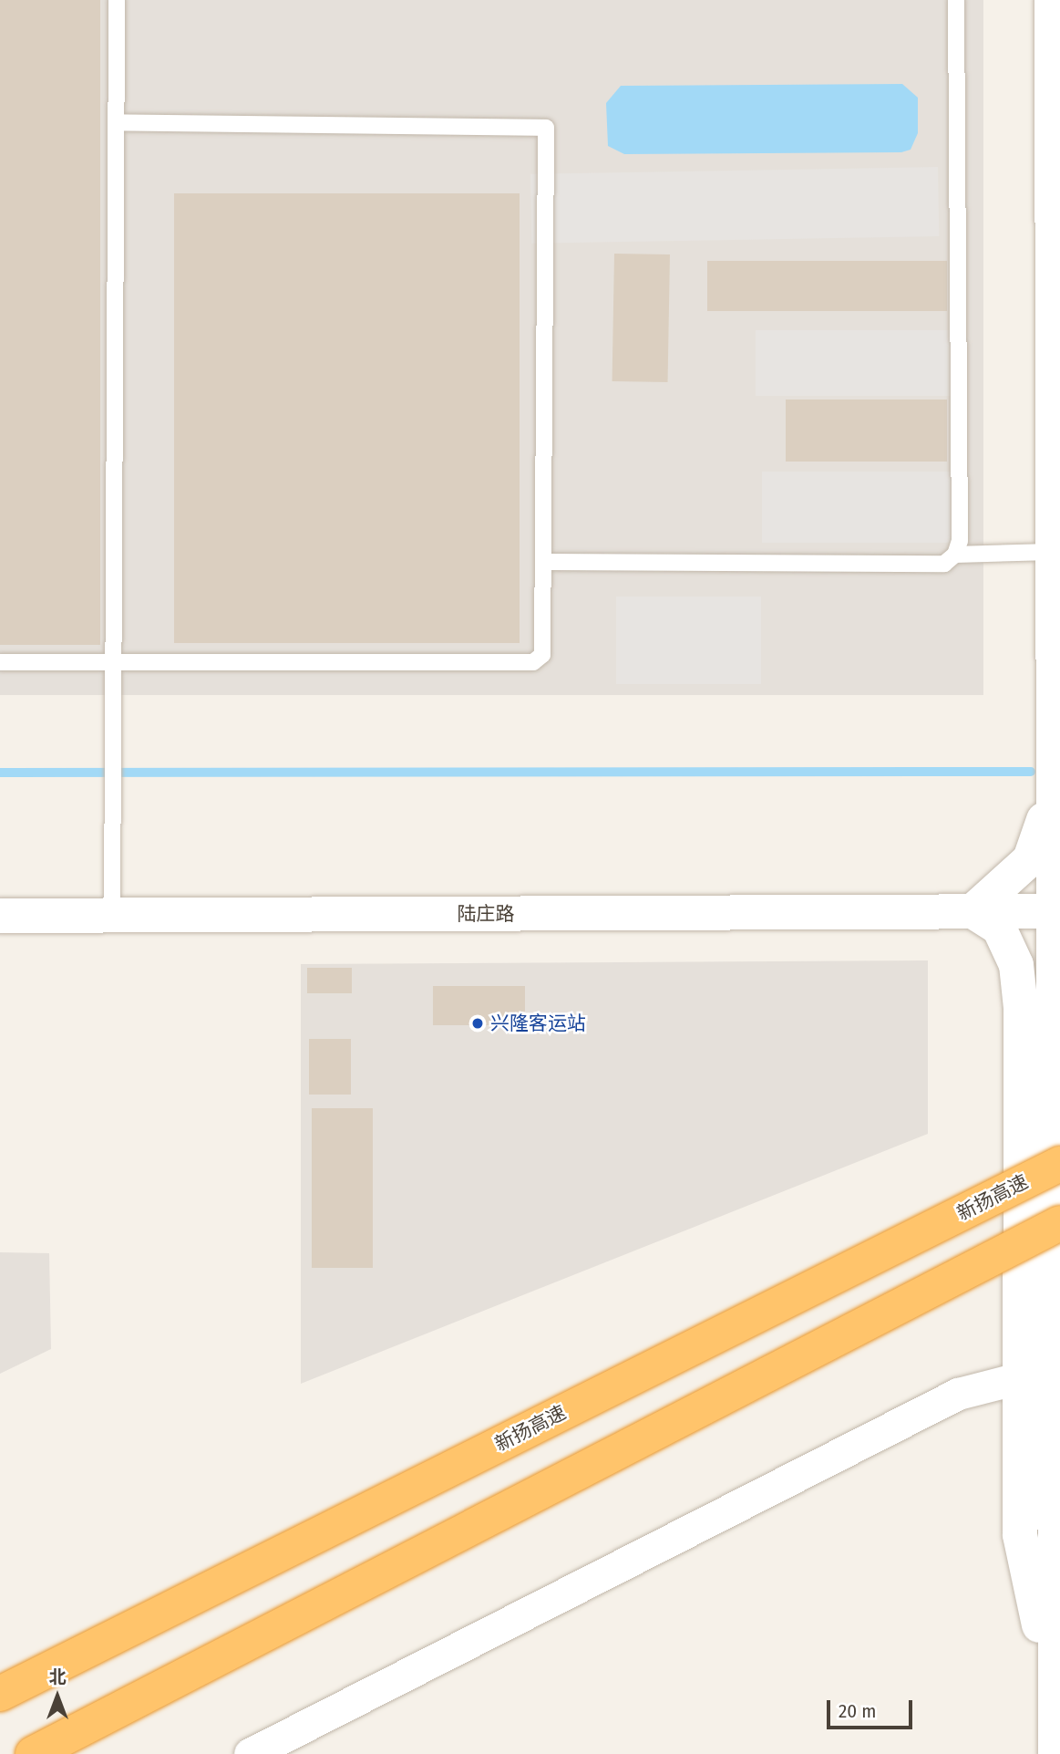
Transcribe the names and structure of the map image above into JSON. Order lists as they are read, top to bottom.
{
  "streets": {
    "highway": ["新扬高速"],
    "street": ["陆庄路"]
  },
  "places": ["兴隆客运站"],
  "scale_bar": "20 m",
  "north": "top"
}
